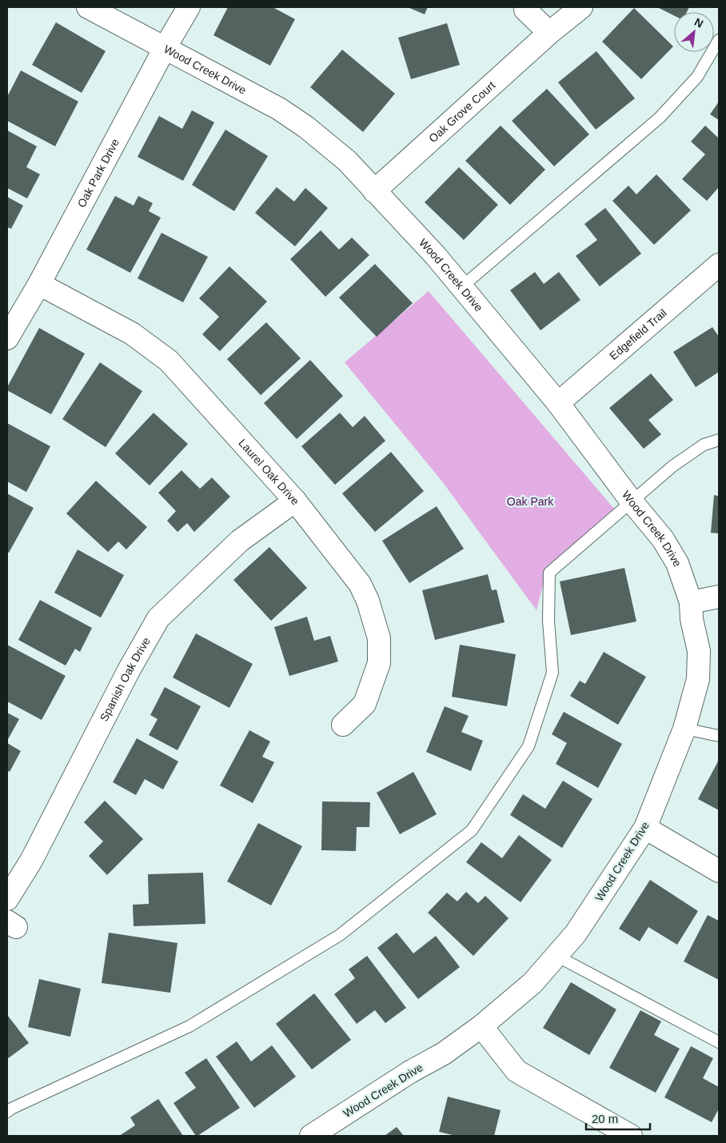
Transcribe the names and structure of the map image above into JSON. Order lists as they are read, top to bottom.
{
  "streets": {
    "street": [
      "Wood Creek Drive",
      "Oak Grove Court",
      "Oak Park Drive",
      "Edgefield Trail",
      "Laurel Oak Drive",
      "Spanish Oak Drive"
    ]
  },
  "crossings": [
    ["Wood Creek Drive", "Oak Grove Court"],
    ["Wood Creek Drive", "Oak Park Drive"],
    ["Wood Creek Drive", "Edgefield Trail"],
    ["Oak Park Drive", "Laurel Oak Drive"],
    ["Laurel Oak Drive", "Spanish Oak Drive"]
  ],
  "parks": ["Oak Park"],
  "scale_bar": "20 m",
  "north": "top right"
}
